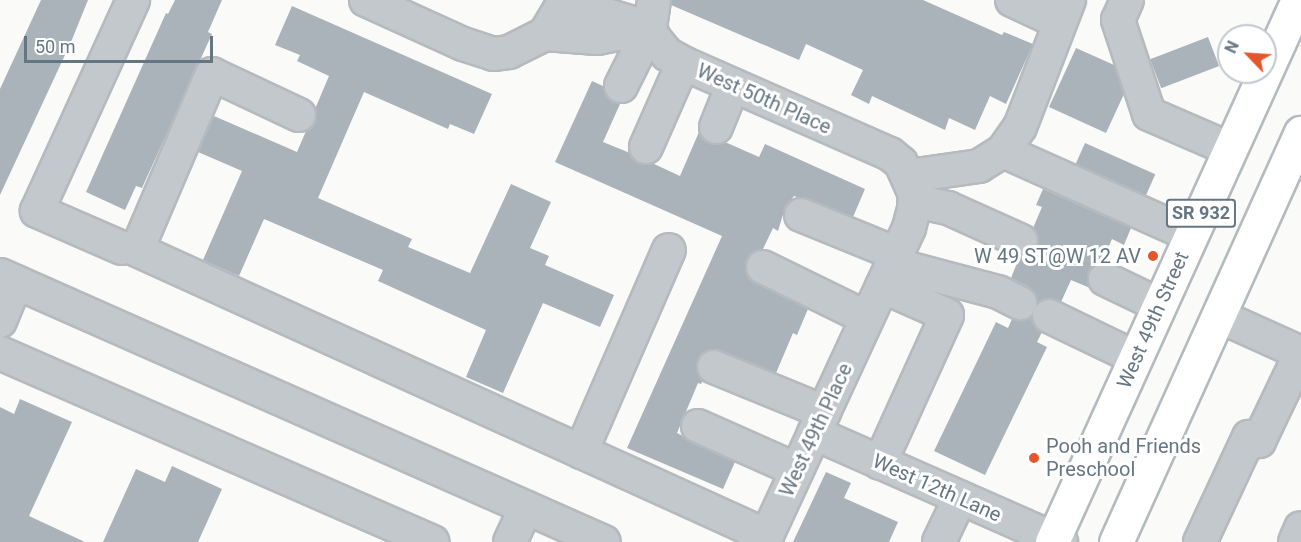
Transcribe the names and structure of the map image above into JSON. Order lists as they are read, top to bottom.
{
  "streets": {
    "main road": ["SR 932", "West 49th Street"],
    "street": ["West 50th Place", "West 49th Place", "West 12th Lane"]
  },
  "crossings": [
    ["West 50th Place", "West 49th Place"],
    ["West 49th Street", "West 12th Lane"],
    ["West 49th Place", "West 12th Lane"]
  ],
  "places": ["W 49 ST@W 12 AV", "Pooh and Friends Preschool"],
  "scale_bar": "50 m",
  "north": "top left"
}
